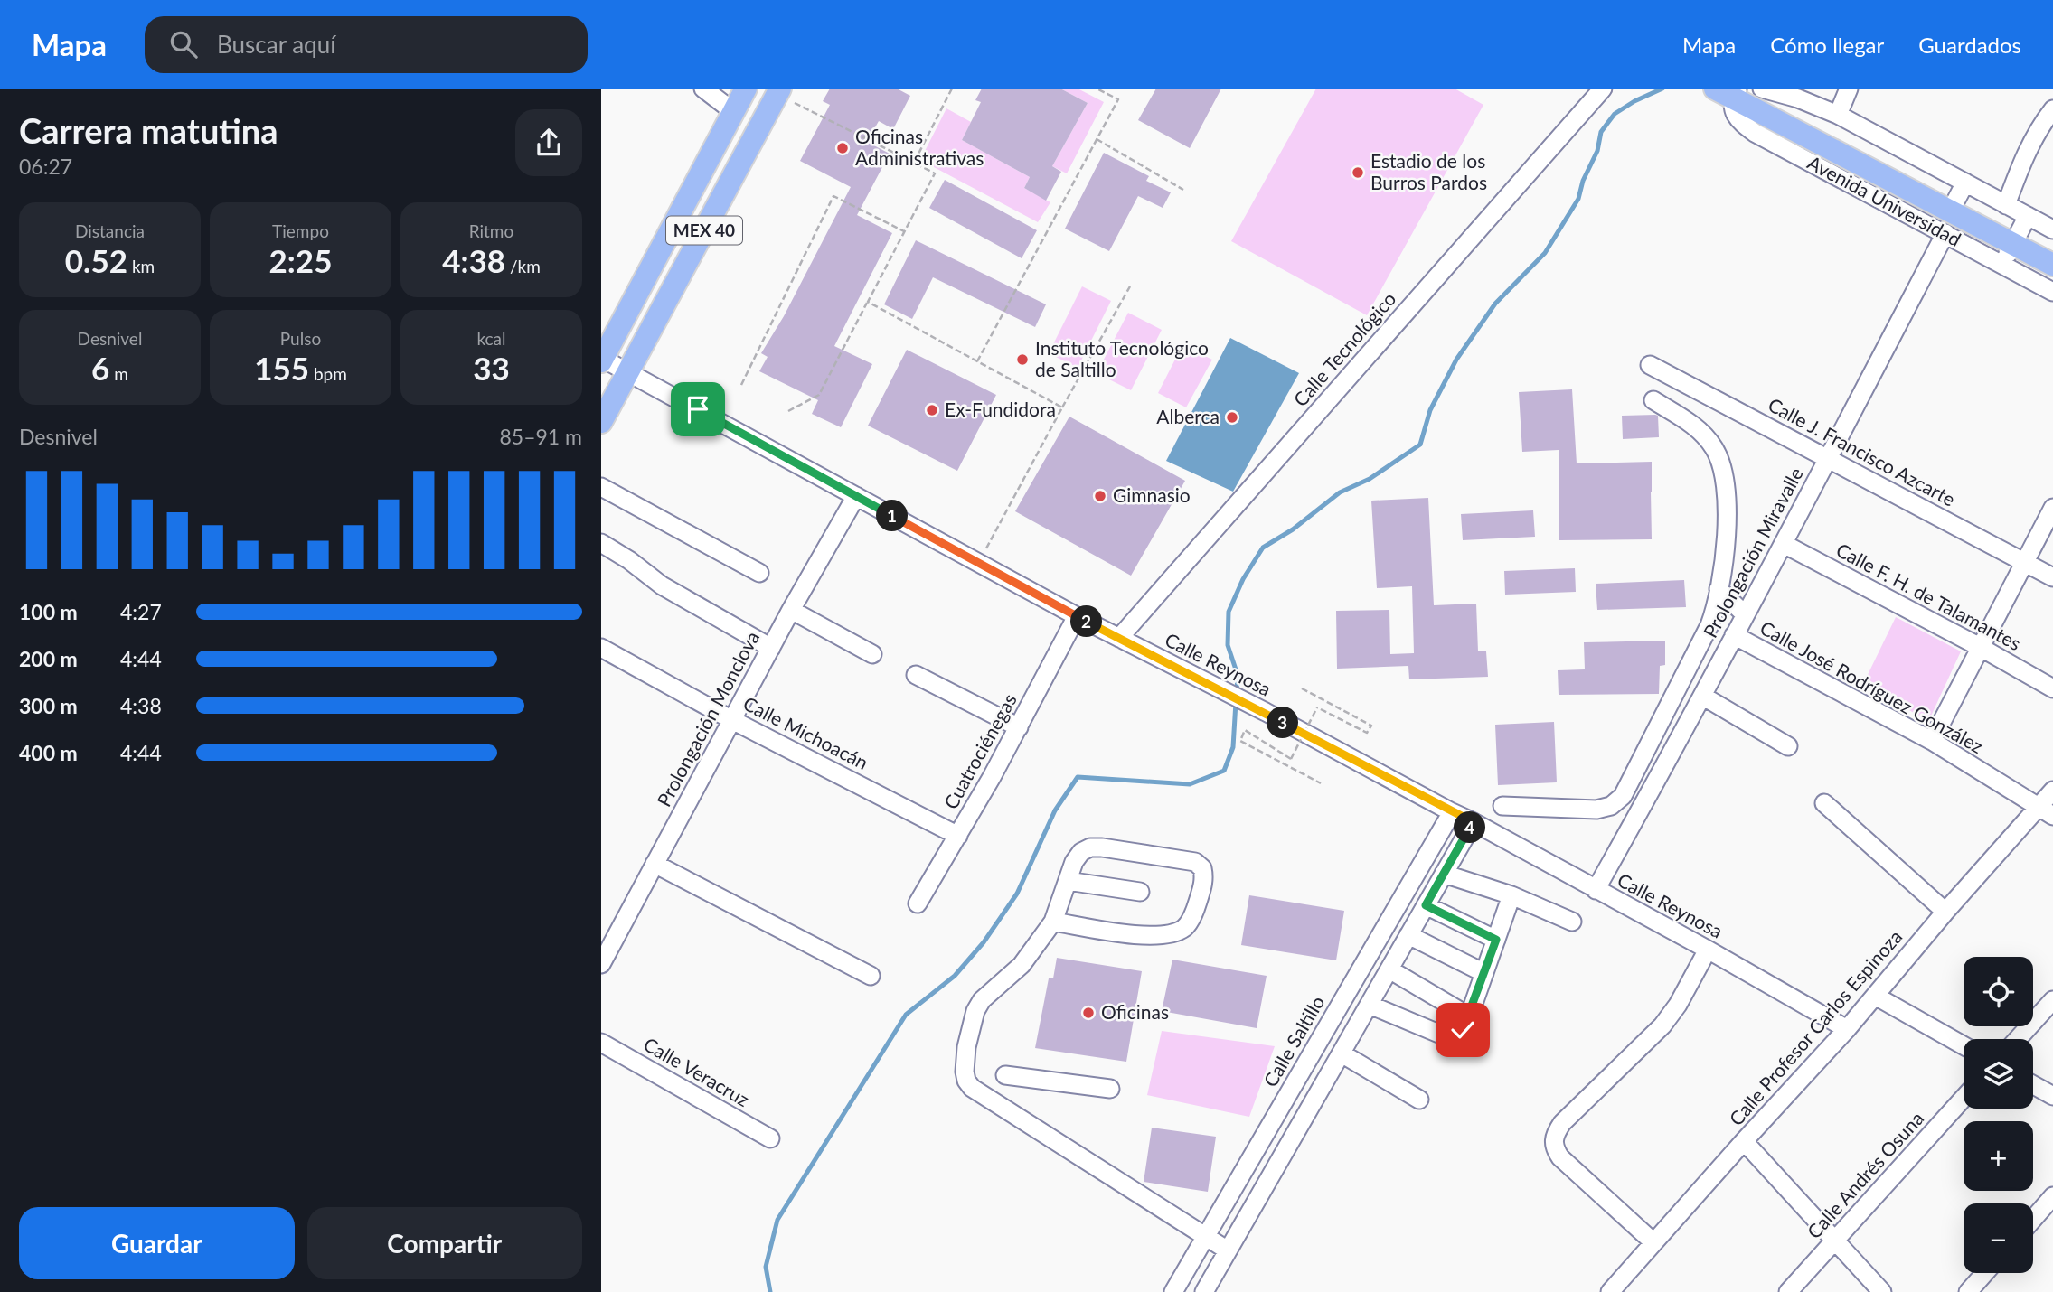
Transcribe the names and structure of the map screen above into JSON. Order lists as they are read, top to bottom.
{
  "streets": {
    "main road": ["Avenida Universidad", "MEX 40"],
    "street": [
      "Calle Tecnológico",
      "Calle J. Francisco Azcarte",
      "Prolongación Miravalle",
      "Calle F. H. de Talamantes",
      "Calle Reynosa",
      "Calle José Rodríguez González",
      "Prolongación Monclova",
      "Calle Michoacán",
      "Cuatrociénegas",
      "Calle Profesor Carlos Espinoza",
      "Calle Saltillo",
      "Calle Veracruz",
      "Calle Andrés Osuna"
    ]
  },
  "crossings": [
    ["Avenida Universidad", "Prolongación Miravalle"],
    ["MEX 40", "Calle Reynosa"],
    ["Calle Tecnológico", "Calle Reynosa"],
    ["Calle J. Francisco Azcarte", "Prolongación Miravalle"],
    ["Prolongación Miravalle", "Calle F. H. de Talamantes"],
    ["Prolongación Miravalle", "Calle Reynosa"],
    ["Prolongación Miravalle", "Calle José Rodríguez González"],
    ["Calle Reynosa", "Prolongación Monclova"],
    ["Calle Reynosa", "Cuatrociénegas"],
    ["Calle Reynosa", "Calle Profesor Carlos Espinoza"],
    ["Calle Reynosa", "Calle Saltillo"],
    ["Calle José Rodríguez González", "Calle Profesor Carlos Espinoza"],
    ["Prolongación Monclova", "Calle Michoacán"],
    ["Calle Michoacán", "Cuatrociénegas"]
  ],
  "places": [
    "Oficinas Administrativas",
    "Estadio de los Burros Pardos",
    "Instituto Tecnológico de Saltillo",
    "Ex-Fundidora",
    "Alberca",
    "Gimnasio",
    "Oficinas"
  ],
  "page": {
    "header": "Mapa",
    "search": "Buscar aquí",
    "nav": ["Mapa", "Cómo llegar", "Guardados"],
    "heading": ["Carrera matutina", "06:27"],
    "stats": [
      ["Distancia", "0.52 km"],
      ["Tiempo", "2:25"],
      ["Ritmo", "4:38 /km"],
      ["Desnivel", "6 m"],
      ["Pulso", "155 bpm"],
      ["kcal", "33"]
    ],
    "chart": ["Desnivel", "85–91 m"],
    "pins": [
      "1",
      "2",
      "3",
      "4"
    ],
    "list": [
      {
        "name": "100 m",
        "note": "4:27"
      },
      {
        "name": "200 m",
        "note": "4:44"
      },
      {
        "name": "300 m",
        "note": "4:38"
      },
      {
        "name": "400 m",
        "note": "4:44"
      }
    ],
    "map_buttons": ["+", "−"],
    "buttons": ["Guardar", "Compartir"]
  }
}
